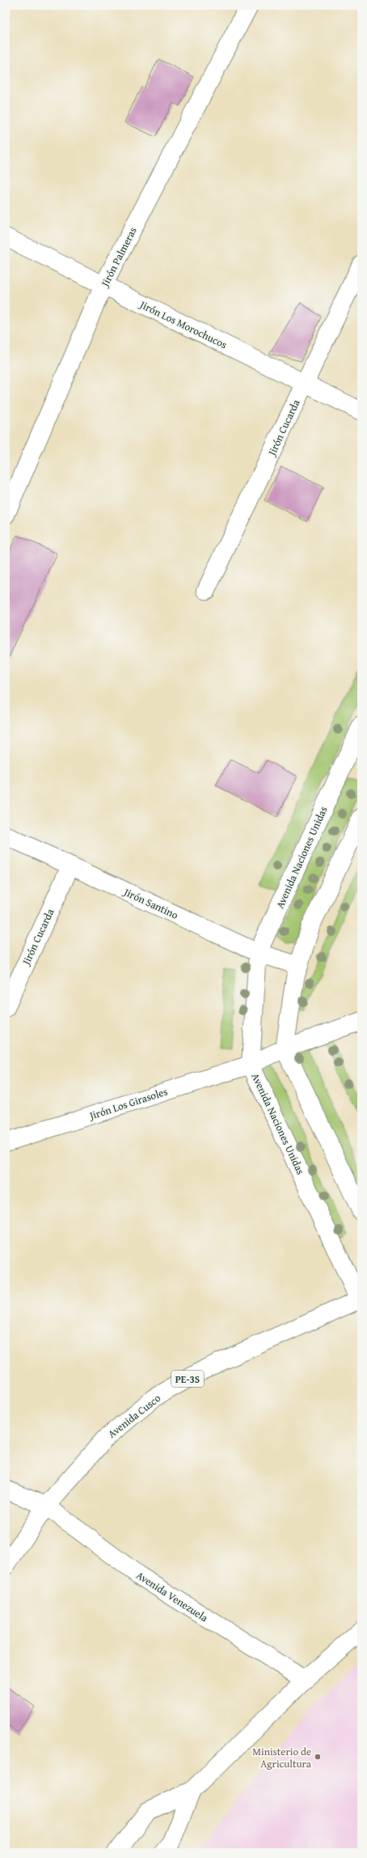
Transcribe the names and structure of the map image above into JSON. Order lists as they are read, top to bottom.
{
  "streets": {
    "main road": [
      "Jirón Palmeras",
      "Jirón Los Morochucos",
      "Jirón Cucarda",
      "Avenida Naciones Unidas",
      "Jirón Santino",
      "Jirón Los Girasoles",
      "PE-3S",
      "Avenida Cusco",
      "Avenida Venezuela"
    ]
  },
  "crossings": [
    ["Jirón Palmeras", "Jirón Los Morochucos"],
    ["Jirón Los Morochucos", "Jirón Cucarda"],
    ["Jirón Cucarda", "Jirón Santino"],
    ["Avenida Naciones Unidas", "Jirón Santino"],
    ["Avenida Naciones Unidas", "Jirón Los Girasoles"],
    ["Avenida Naciones Unidas", "Avenida Cusco"],
    ["Avenida Cusco", "Avenida Venezuela"]
  ],
  "places": ["Ministerio de Agricultura"]
}
